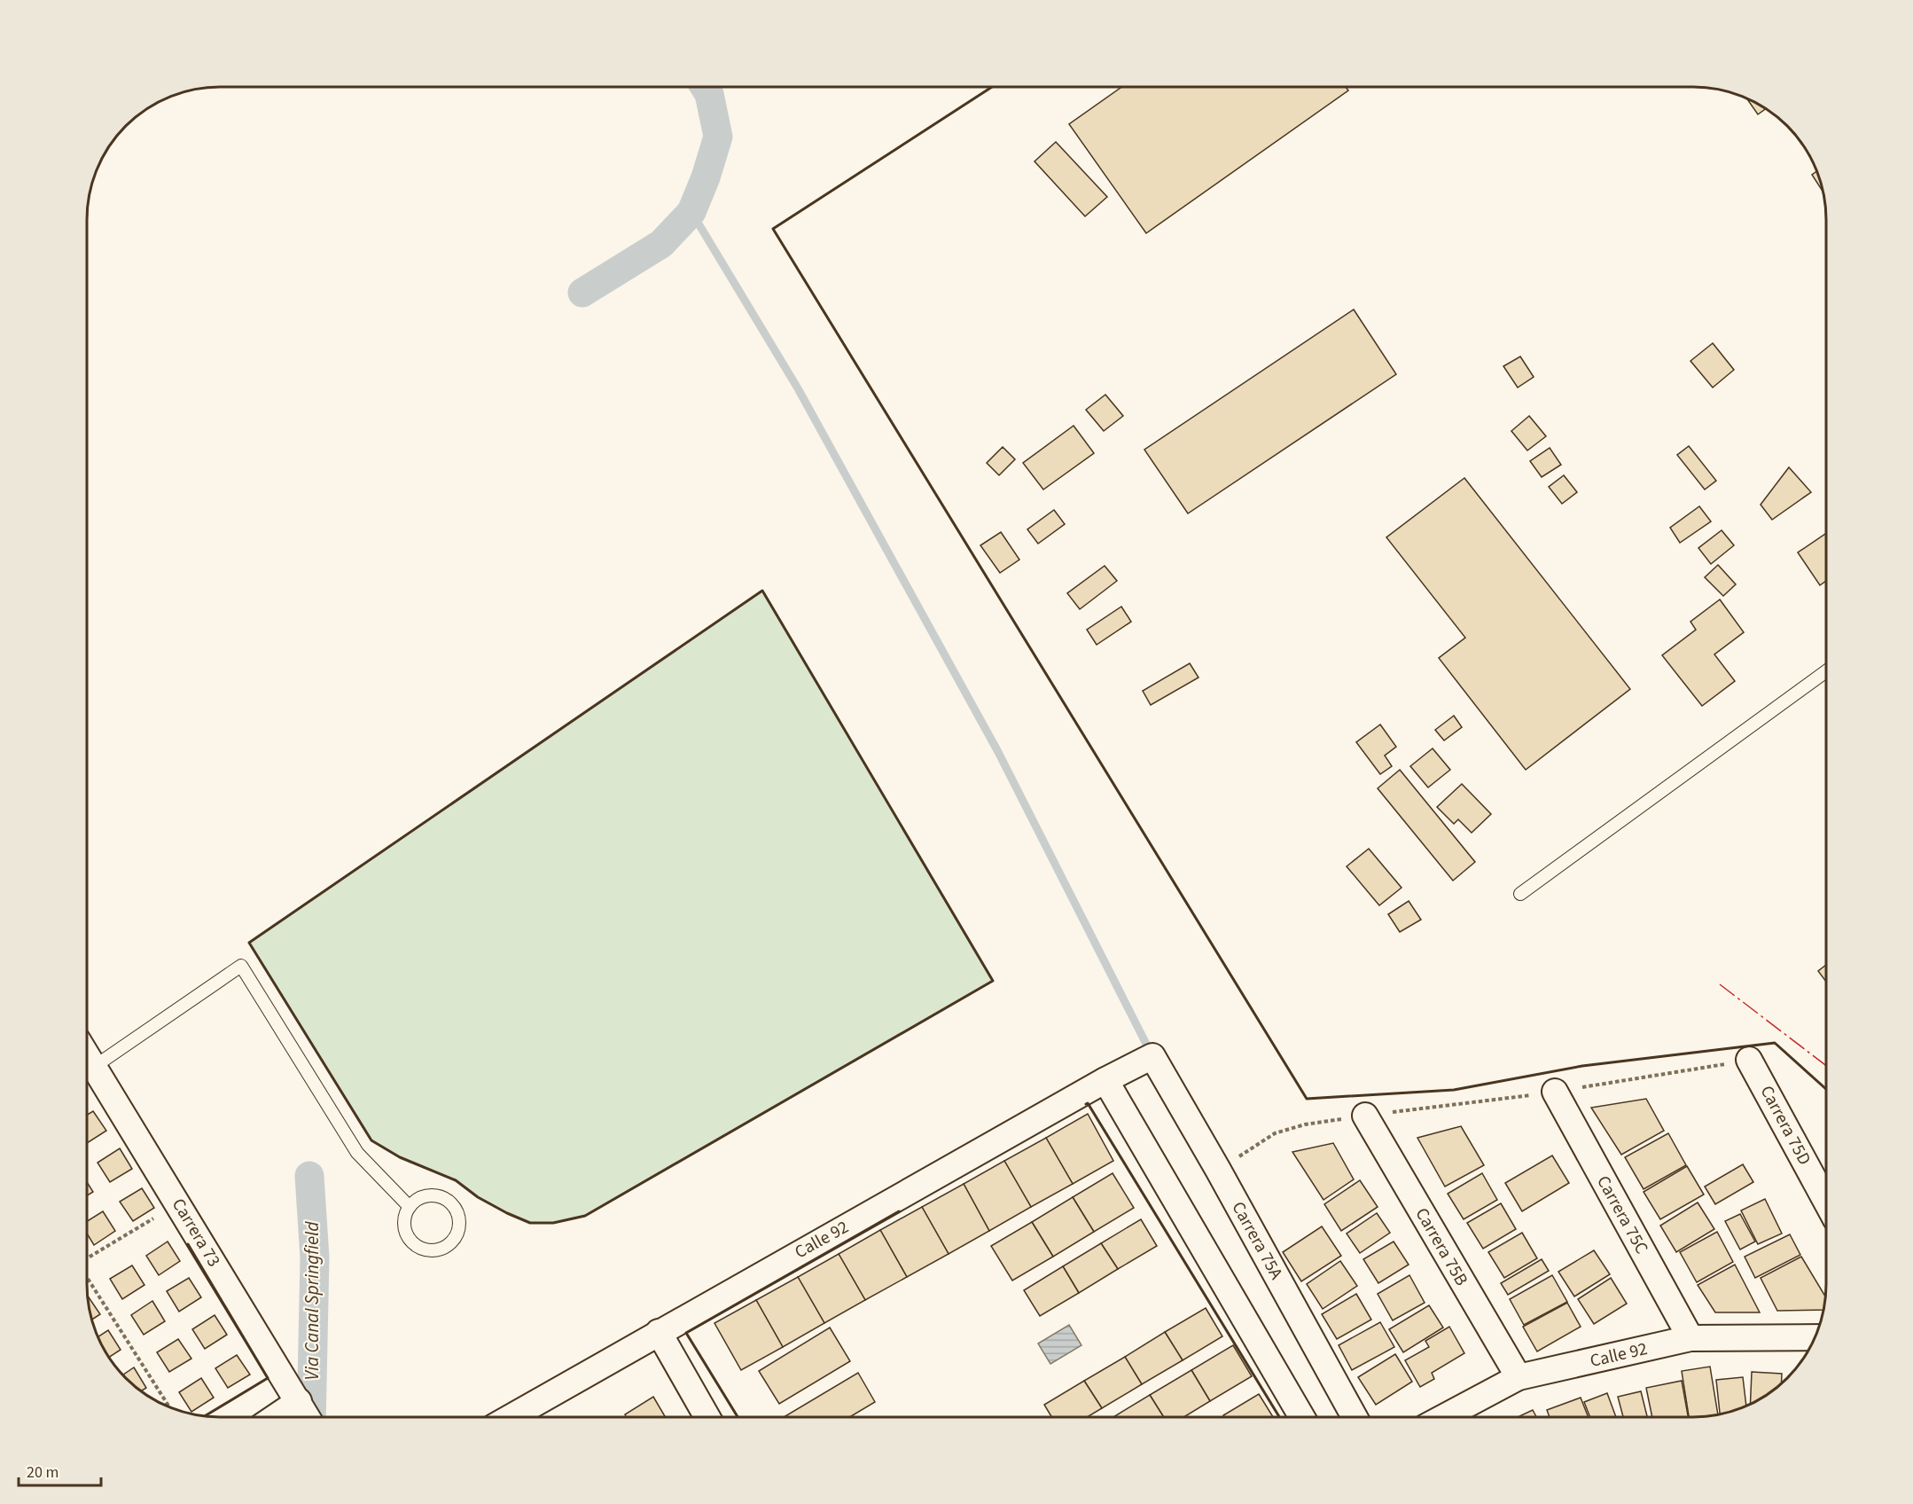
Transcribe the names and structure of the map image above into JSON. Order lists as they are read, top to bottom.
{
  "streets": {
    "street": [
      "Carrera 75D",
      "Carrera 75C",
      "Carrera 73",
      "Calle 92",
      "Carrera 75A",
      "Carrera 75B"
    ]
  },
  "crossings": [
    ["Carrera 75C", "Calle 92"],
    ["Calle 92", "Carrera 75A"],
    ["Calle 92", "Carrera 75B"]
  ],
  "water": ["Via Canal Springfield"],
  "scale_bar": "20 m"
}
